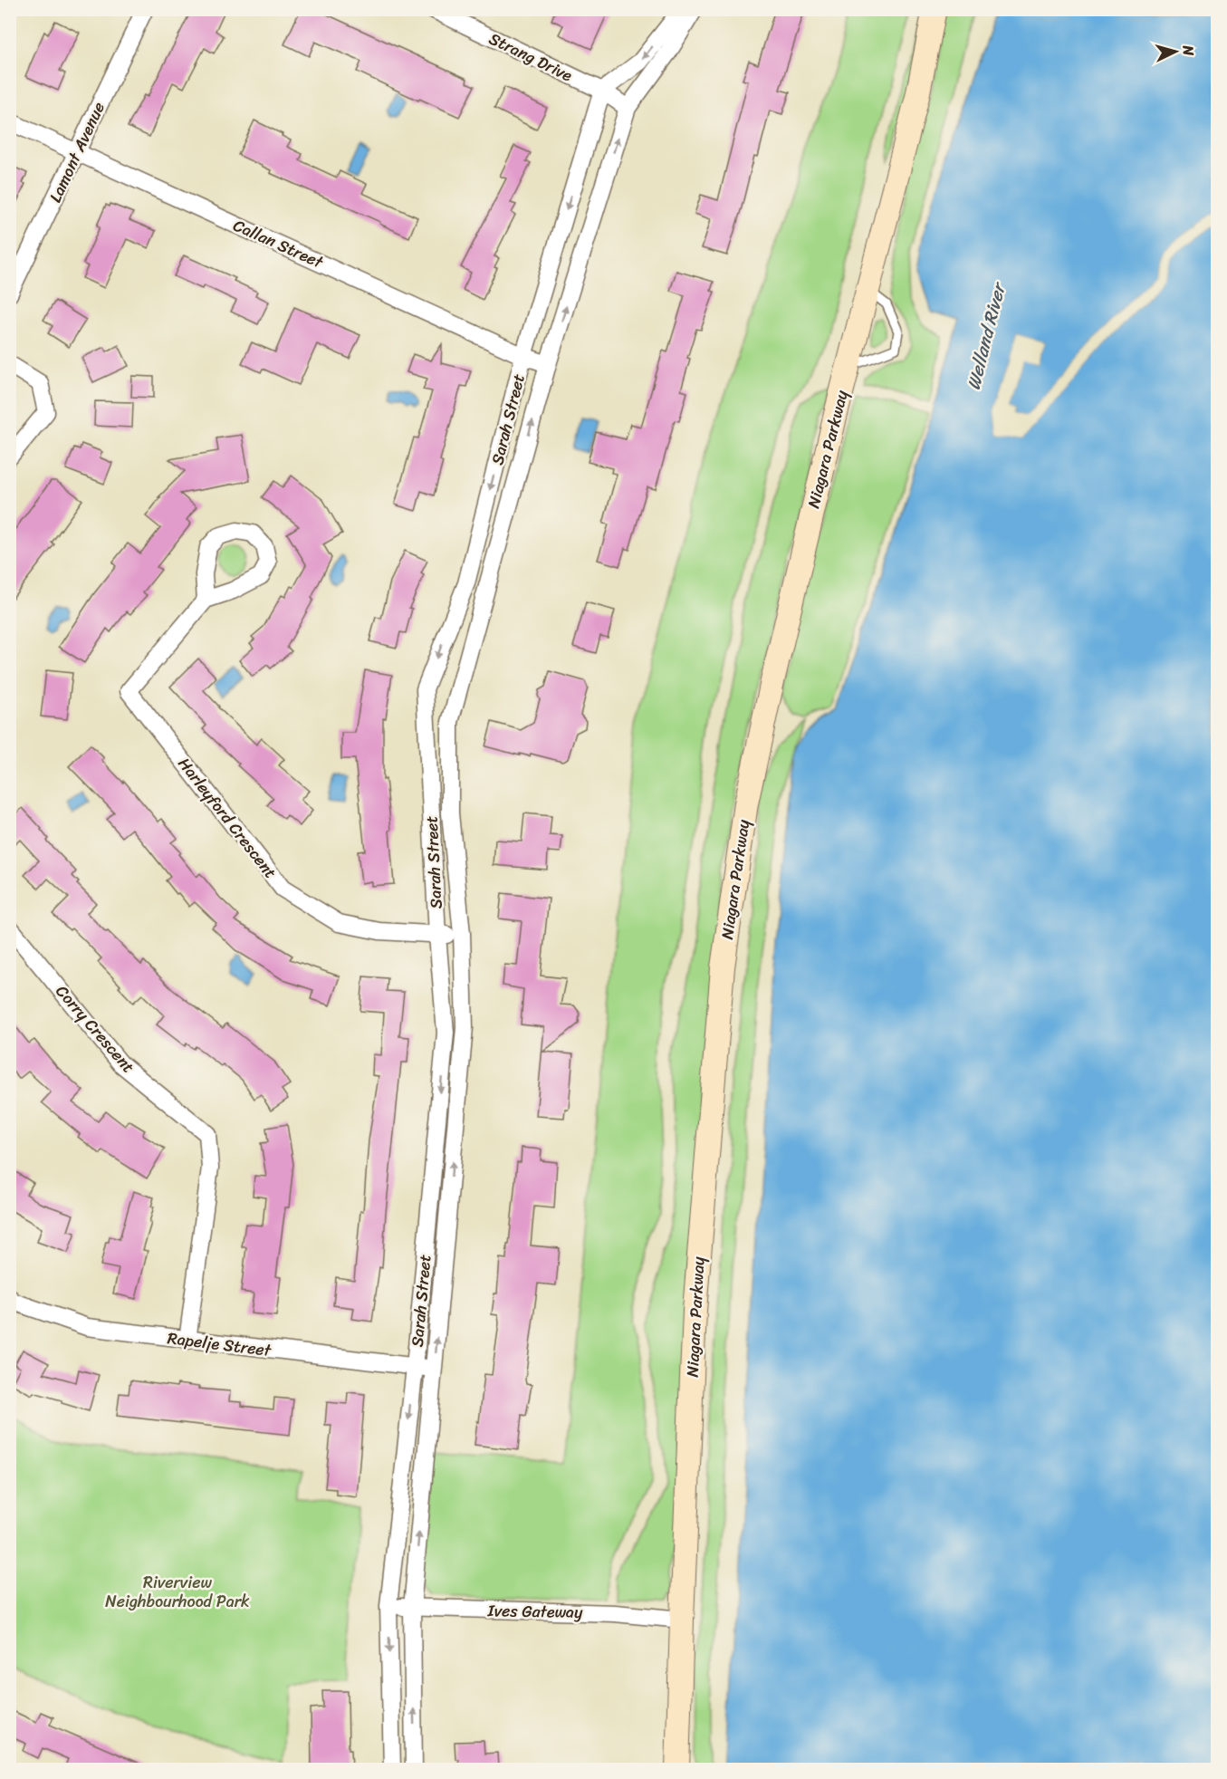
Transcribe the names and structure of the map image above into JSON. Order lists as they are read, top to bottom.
{
  "streets": {
    "main road": ["Niagara Parkway"],
    "street": [
      "Strang Drive",
      "Lamont Avenue",
      "Callan Street",
      "Sarah Street",
      "Harleyford Crescent",
      "Corry Crescent",
      "Rapelje Street",
      "Ives Gateway"
    ]
  },
  "crossings": [
    ["Strang Drive", "Sarah Street"],
    ["Lamont Avenue", "Callan Street"],
    ["Callan Street", "Sarah Street"],
    ["Sarah Street", "Harleyford Crescent"],
    ["Sarah Street", "Rapelje Street"],
    ["Sarah Street", "Ives Gateway"],
    ["Niagara Parkway", "Ives Gateway"],
    ["Corry Crescent", "Rapelje Street"]
  ],
  "water": ["Welland River"],
  "parks": ["Riverview Neighbourhood Park"],
  "north": "right"
}
